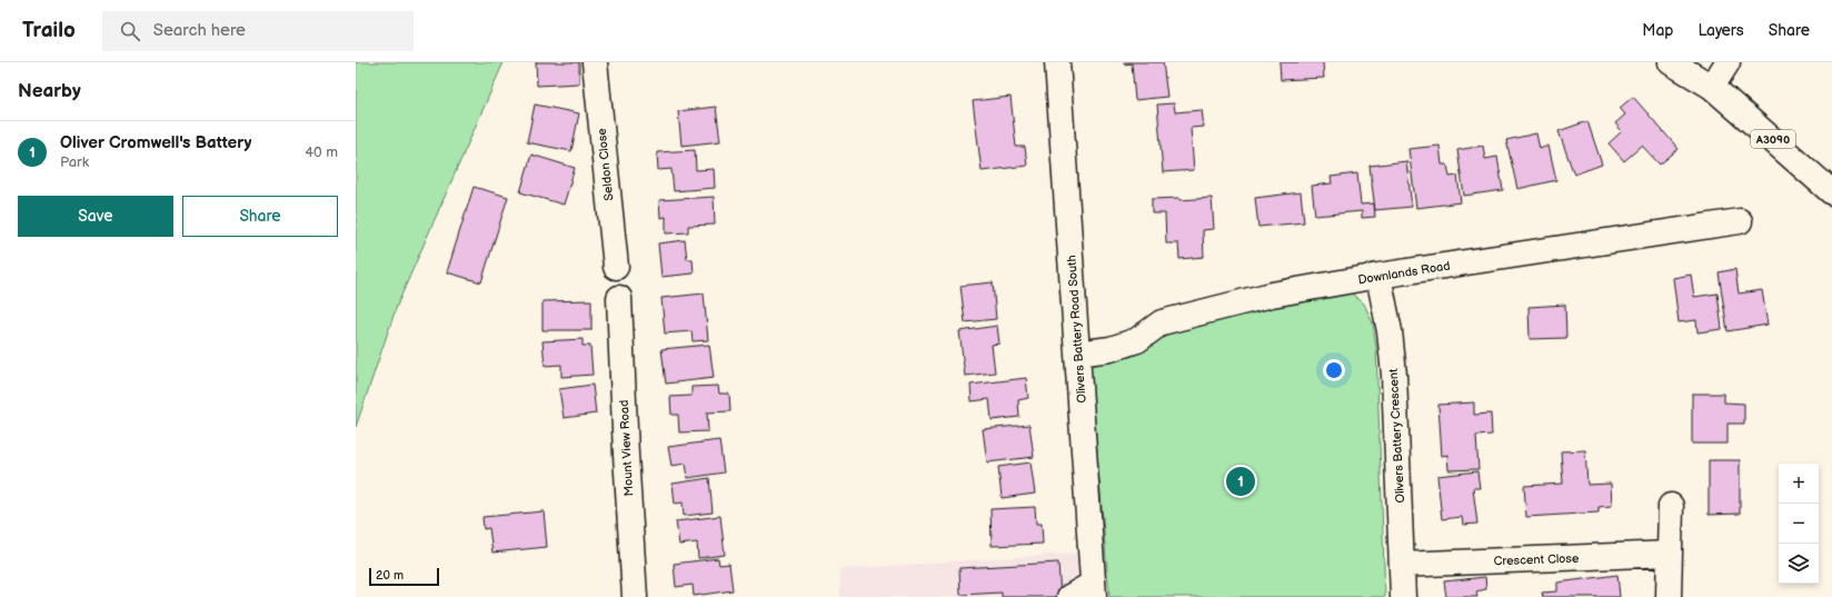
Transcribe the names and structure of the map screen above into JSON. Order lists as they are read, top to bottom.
{
  "streets": {
    "street": [
      "A3090",
      "Seldon Close",
      "Downlands Road",
      "Olivers Battery Road South",
      "Olivers Battery Crescent",
      "Mount View Road",
      "Crescent Close"
    ]
  },
  "crossings": [
    ["Downlands Road", "Olivers Battery Road South"],
    ["Downlands Road", "Olivers Battery Crescent"],
    ["Olivers Battery Crescent", "Crescent Close"]
  ],
  "scale_bar": "20 m",
  "page": {
    "header": "Trailo",
    "search": "Search here",
    "nav": ["Map", "Layers", "Share"],
    "heading": "Nearby",
    "list": [
      {
        "mark": "1",
        "name": "Oliver Cromwell's Battery",
        "note": "Park",
        "value": "40 m"
      }
    ],
    "buttons": ["Save", "Share"],
    "map_buttons": ["+", "−"],
    "pins": "1",
    "scale": "20 m"
  }
}
